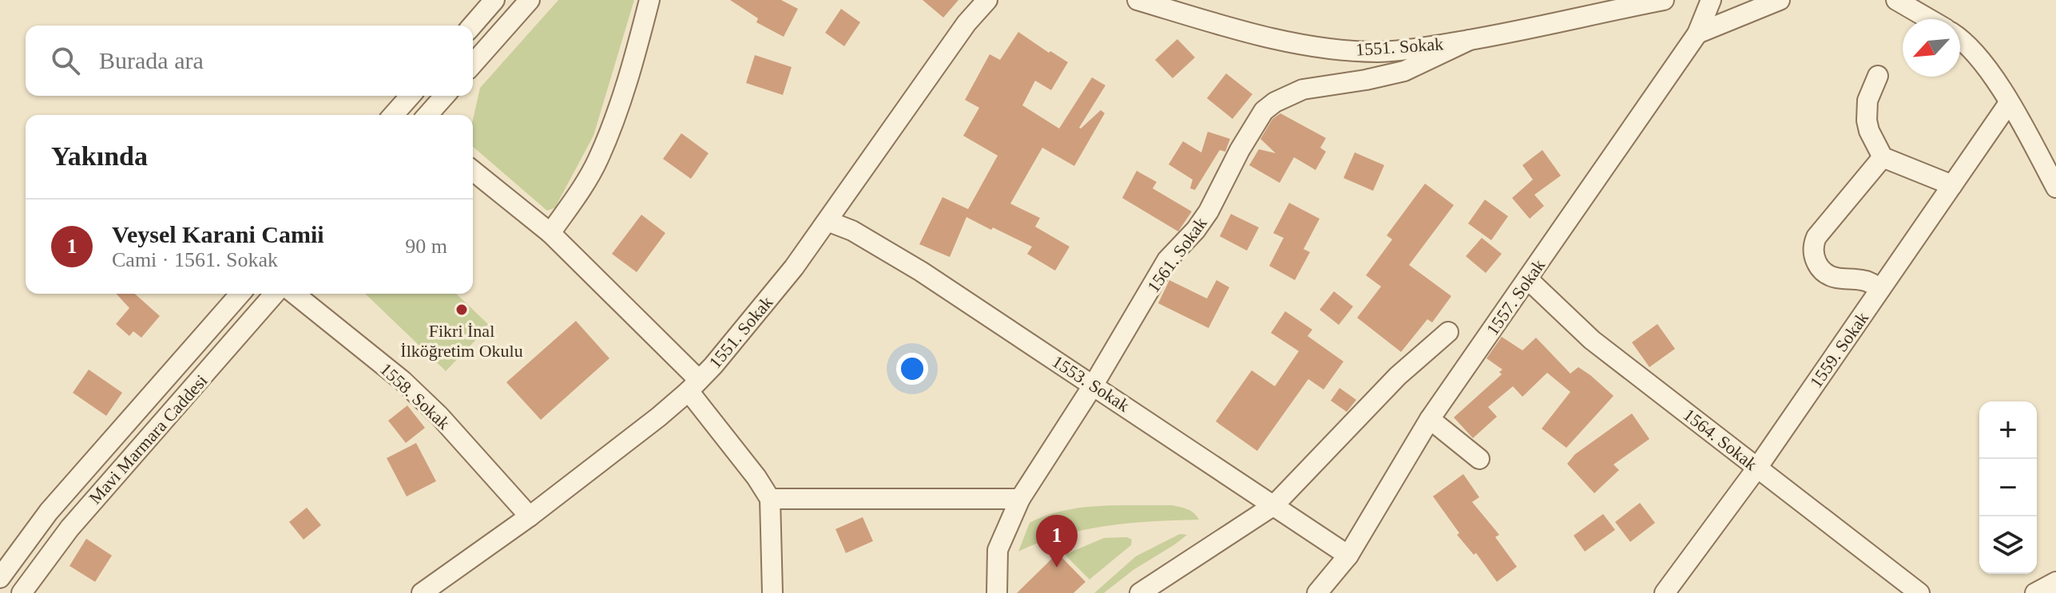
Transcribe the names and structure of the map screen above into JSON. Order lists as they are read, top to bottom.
{
  "streets": {
    "street": [
      "1551. Sokak",
      "1561. Sokak",
      "1557. Sokak",
      "1559. Sokak",
      "1553. Sokak",
      "1558. Sokak",
      "Mavi Marmara Caddesi",
      "1564. Sokak"
    ]
  },
  "crossings": [
    ["1551. Sokak", "1561. Sokak"],
    ["1551. Sokak", "1553. Sokak"],
    ["1551. Sokak", "1558. Sokak"],
    ["1561. Sokak", "1553. Sokak"],
    ["1557. Sokak", "1553. Sokak"],
    ["1557. Sokak", "1564. Sokak"],
    ["1559. Sokak", "1564. Sokak"]
  ],
  "places": ["Fikri İnal İlköğretim Okulu"],
  "north": "bottom left",
  "page": {
    "search": "Burada ara",
    "heading": "Yakında",
    "list": [
      {
        "mark": "1",
        "name": "Veysel Karani Camii",
        "note": "Cami · 1561. Sokak",
        "value": "90 m"
      }
    ],
    "map_buttons": ["+", "−"],
    "pins": "1"
  }
}
